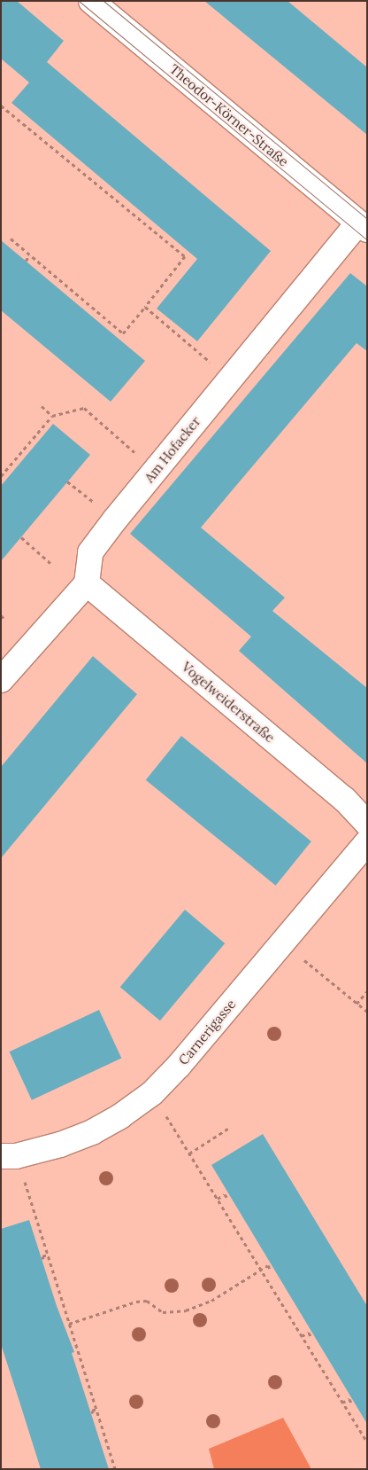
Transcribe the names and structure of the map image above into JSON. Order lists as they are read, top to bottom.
{
  "streets": {
    "street": [
      "Theodor-Körner-Straße",
      "Am Hofacker",
      "Vogelweiderstraße",
      "Carnerigasse"
    ]
  },
  "crossings": [
    ["Theodor-Körner-Straße", "Am Hofacker"],
    ["Am Hofacker", "Vogelweiderstraße"]
  ]
}
